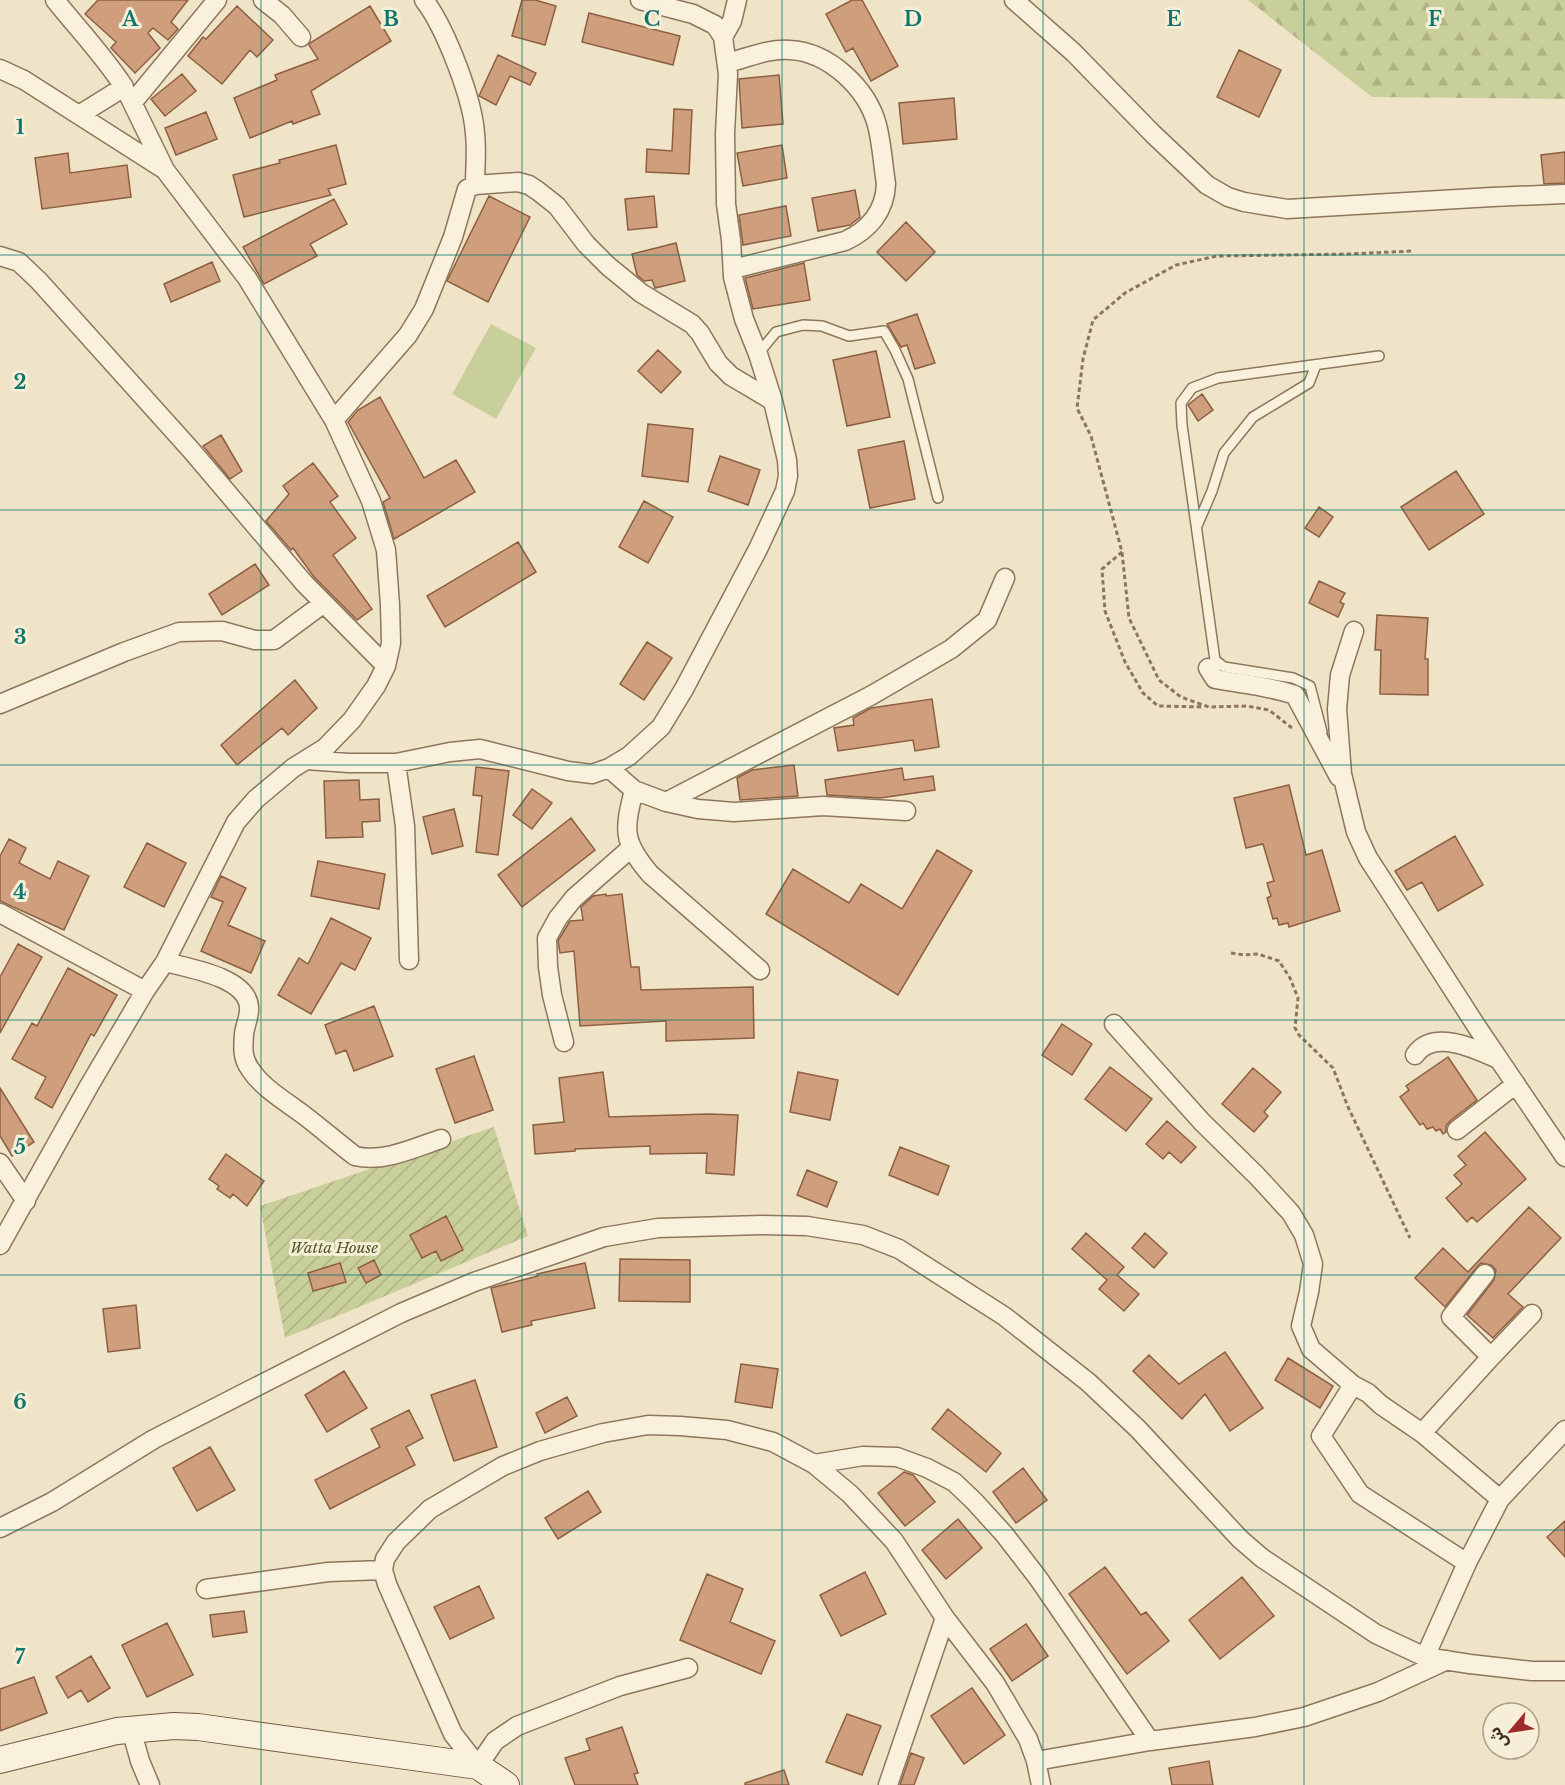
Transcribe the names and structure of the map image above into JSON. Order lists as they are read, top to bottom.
{
  "parks": ["Watta House"],
  "north": "bottom left",
  "grid": {
    "columns": [
      "A",
      "B",
      "C",
      "D",
      "E",
      "F"
    ],
    "rows": [
      "1",
      "2",
      "3",
      "4",
      "5",
      "6",
      "7"
    ]
  }
}
